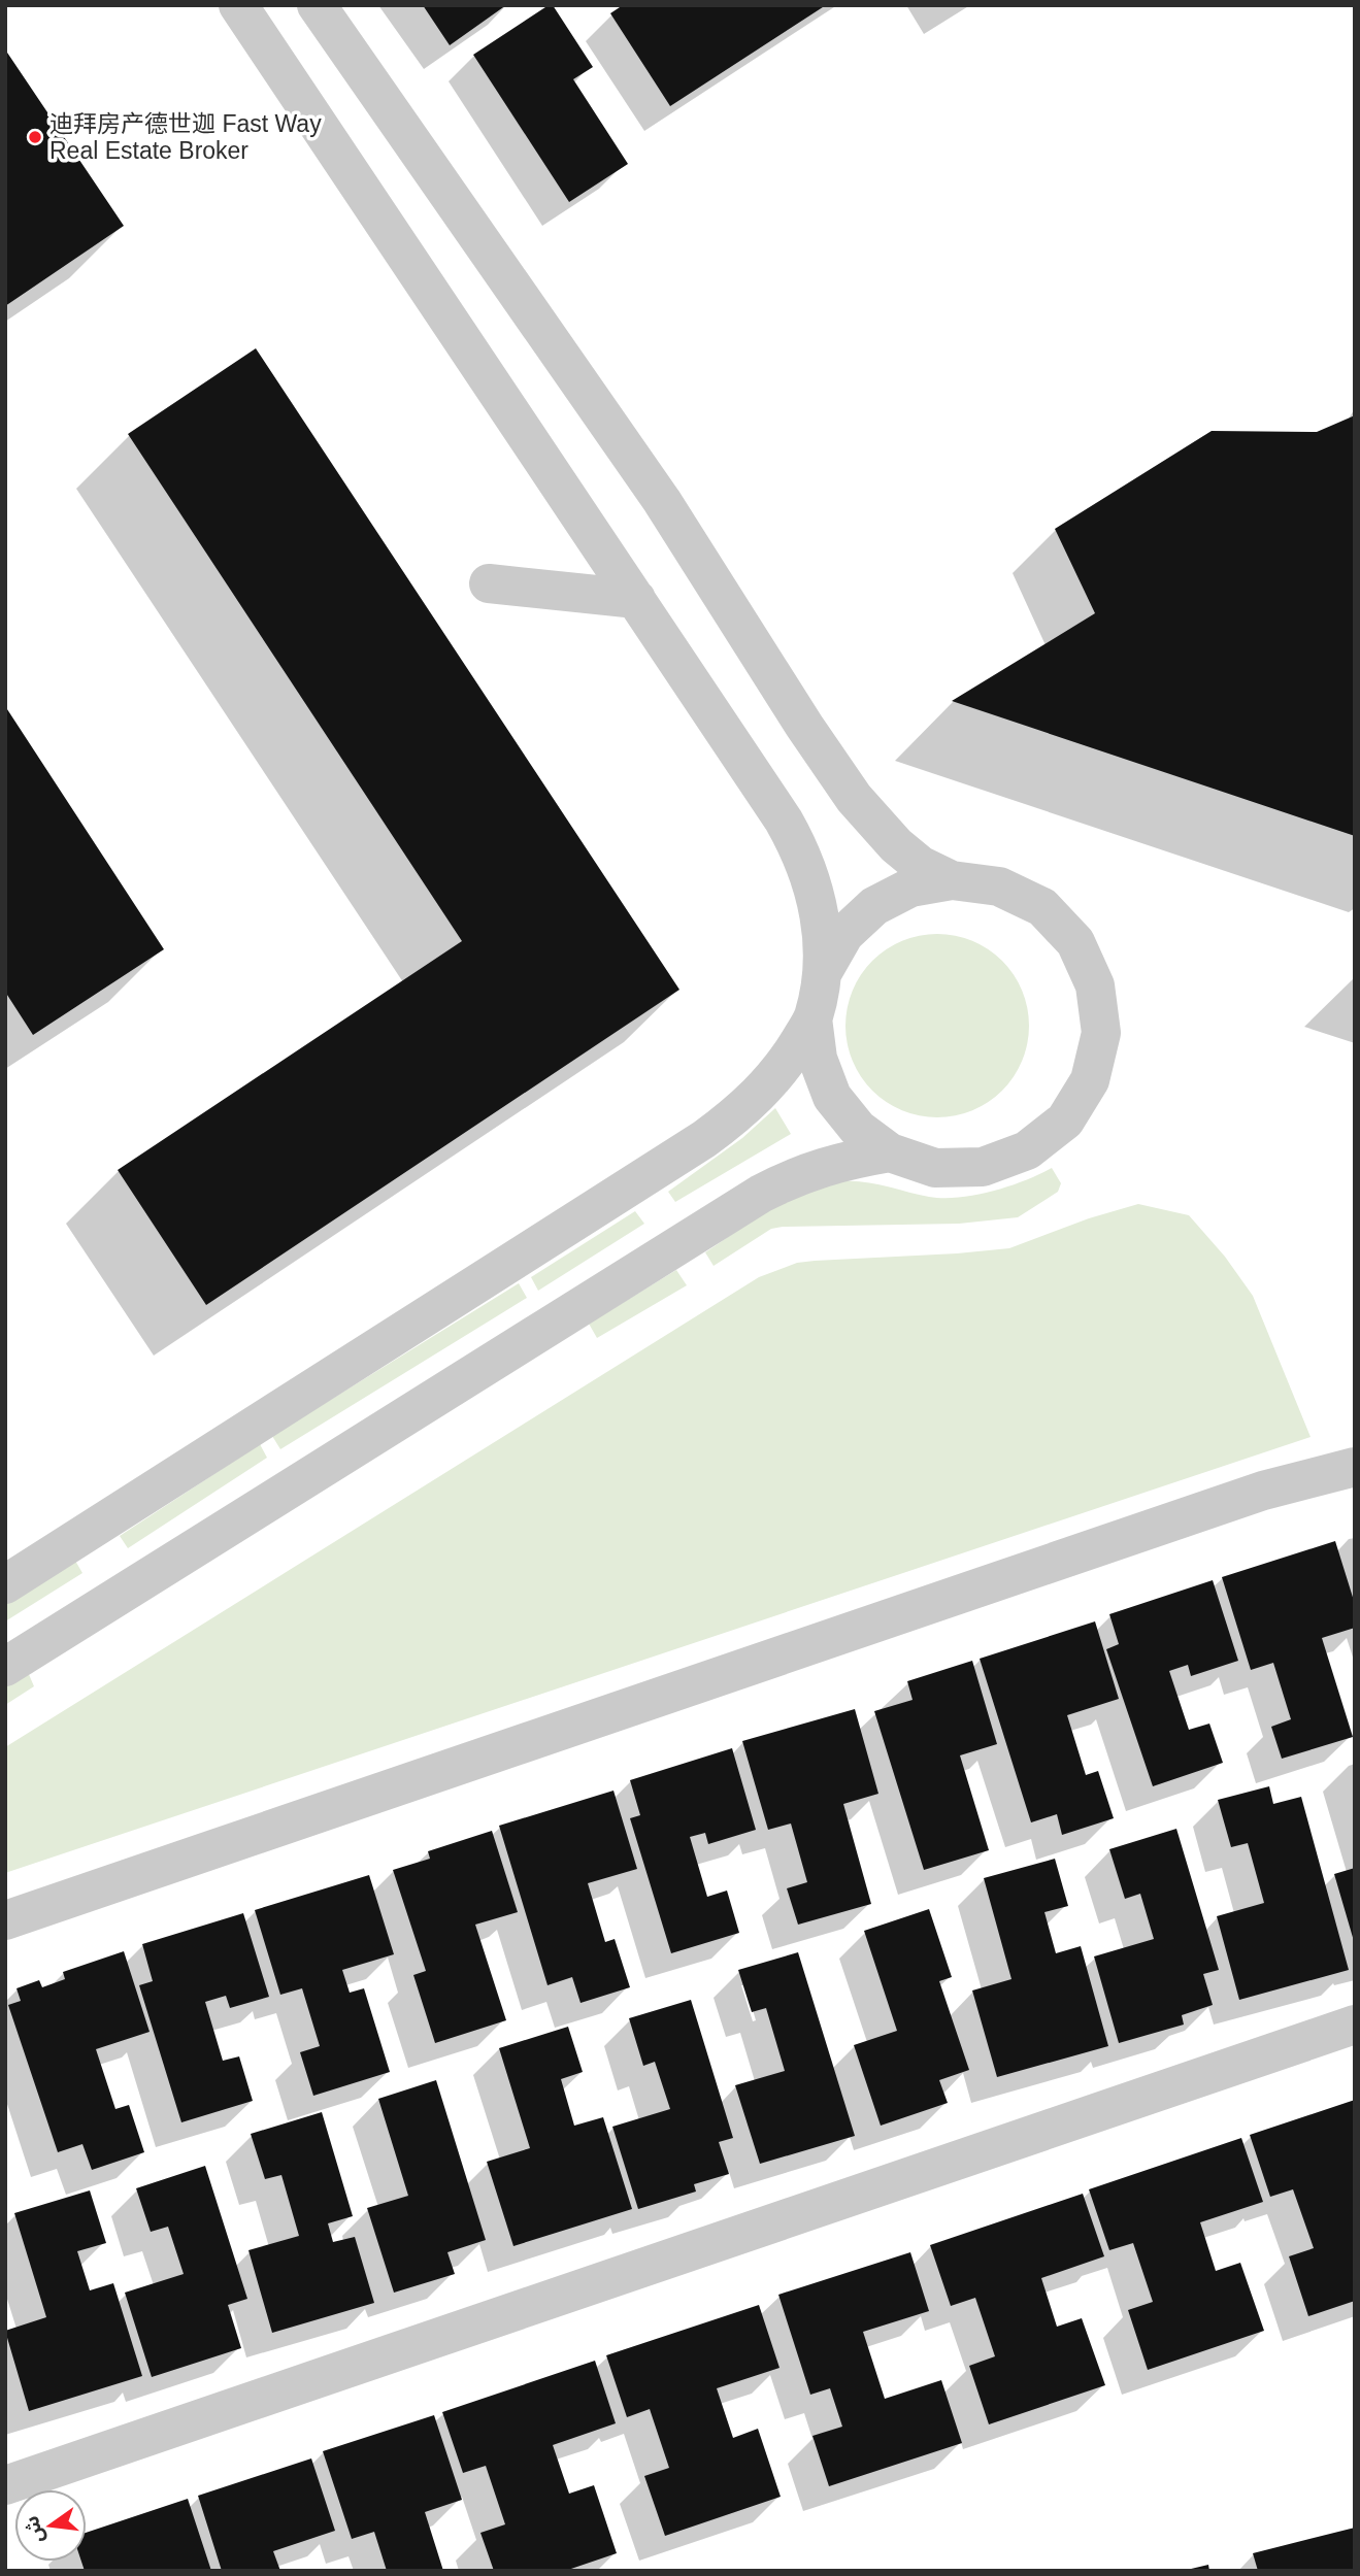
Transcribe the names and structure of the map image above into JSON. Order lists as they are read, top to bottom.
{
  "places": ["迪拜房产德世迦 Fast Way Real Estate Broker"],
  "north": "left"
}
